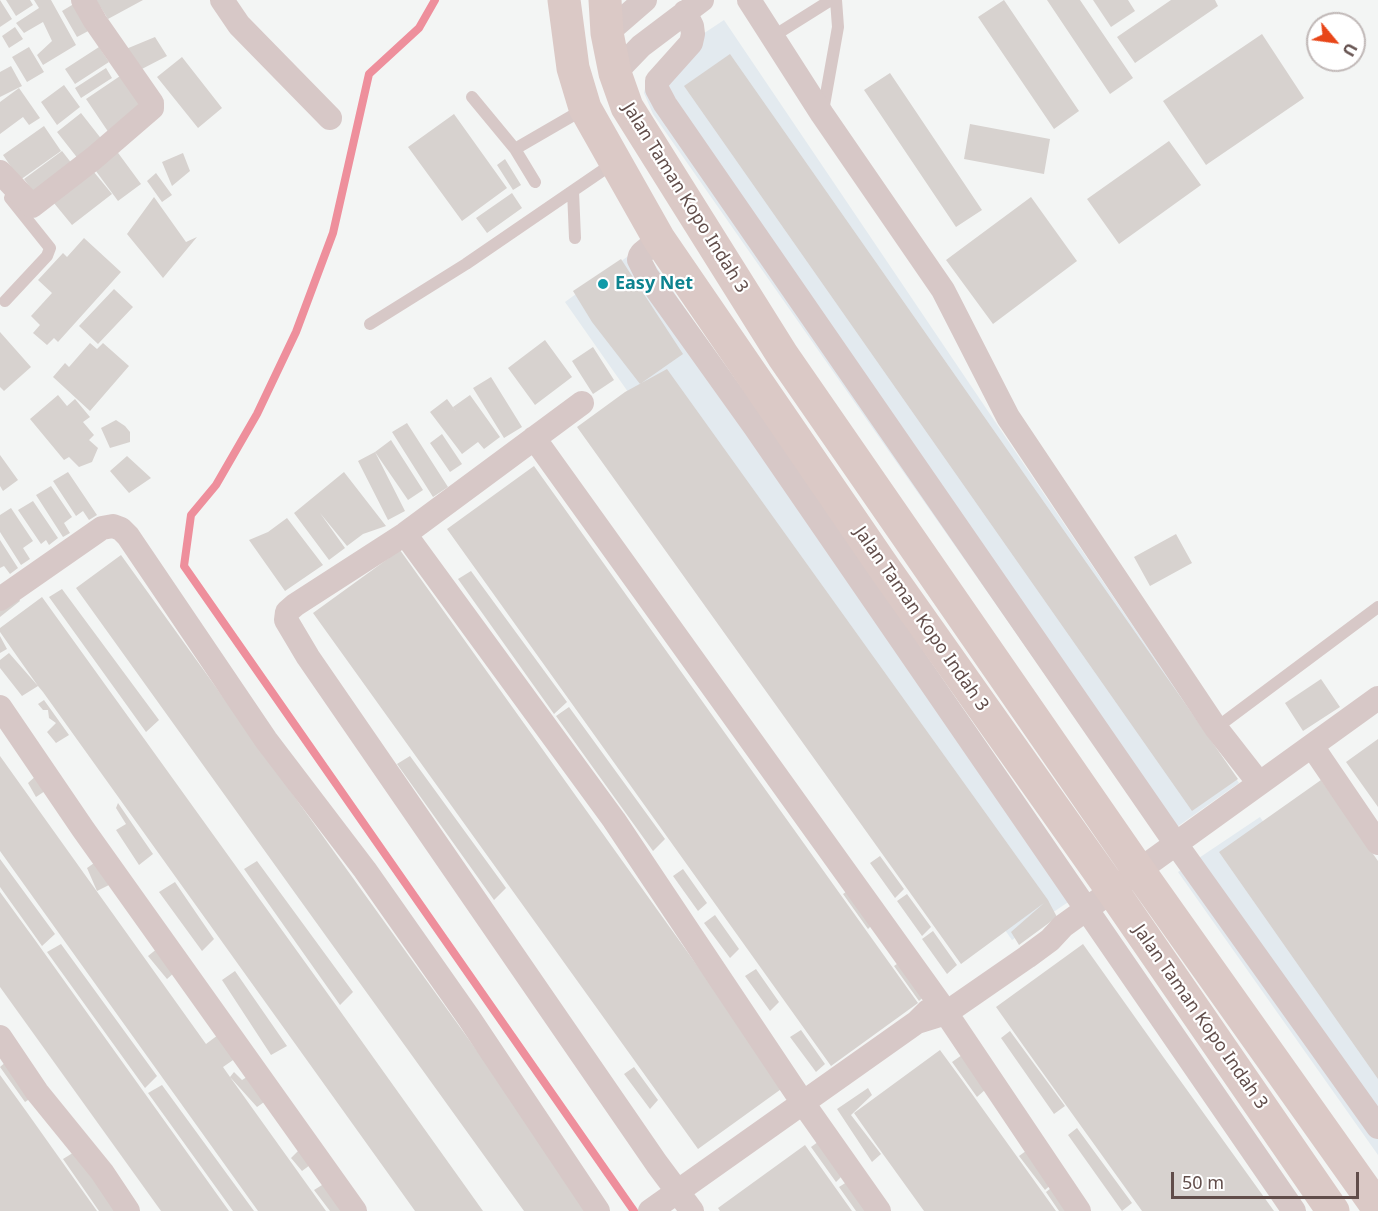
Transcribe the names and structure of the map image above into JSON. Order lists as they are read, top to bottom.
{
  "streets": {
    "main road": ["Jalan Taman Kopo Indah 3"]
  },
  "places": ["Easy Net"],
  "scale_bar": "50 m",
  "north": "bottom right"
}
